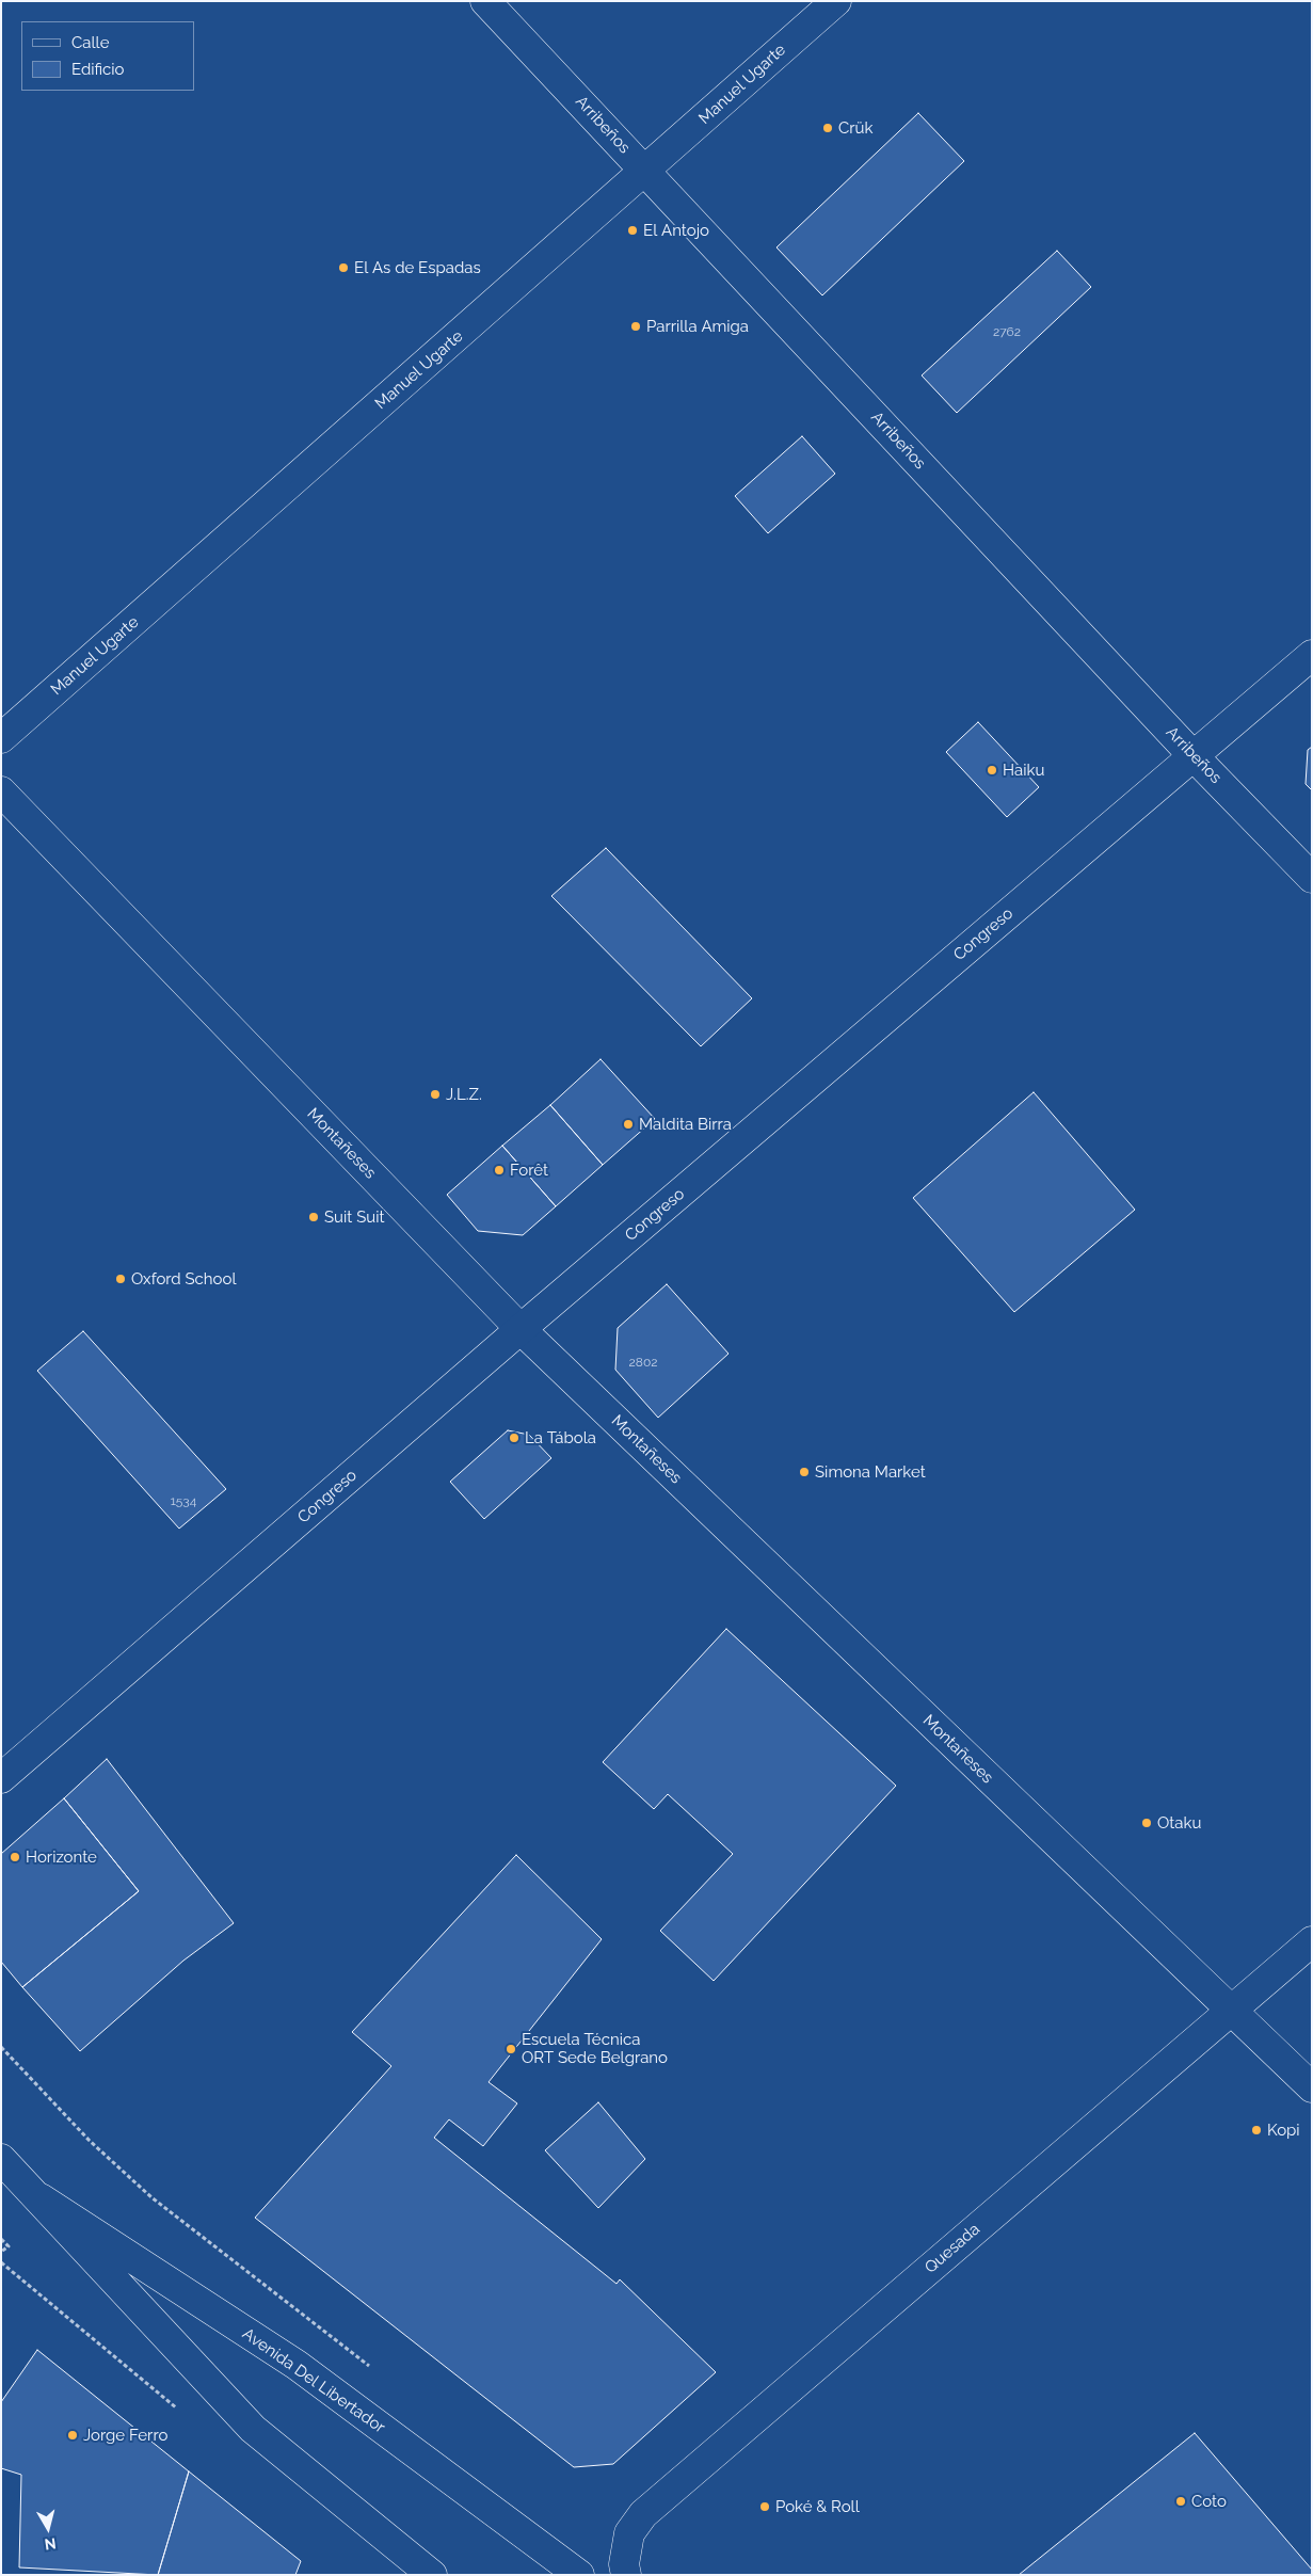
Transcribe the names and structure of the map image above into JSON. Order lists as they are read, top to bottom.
{
  "streets": {
    "street": [
      "Manuel Ugarte",
      "Arribeños",
      "Congreso",
      "Montañeses",
      "Quesada",
      "Avenida Del Libertador"
    ]
  },
  "crossings": [
    ["Manuel Ugarte", "Arribeños"],
    ["Arribeños", "Congreso"],
    ["Congreso", "Montañeses"],
    ["Montañeses", "Quesada"]
  ],
  "places": [
    "Crük",
    "El Antojo",
    "El As de Espadas",
    "Parrilla Amiga",
    "Haiku",
    "J.L.Z.",
    "Maldita Birra",
    "Forêt",
    "Suit Suit",
    "Oxford School",
    "La Tábola",
    "Simona Market",
    "Otaku",
    "Horizonte",
    "Escuela Técnica ORT Sede Belgrano",
    "Kopi",
    "Jorge Ferro",
    "Coto",
    "Poké & Roll"
  ],
  "house_numbers": ["2762", "2802", "1534"],
  "legend": ["Calle", "Edificio"],
  "north": "bottom"
}
